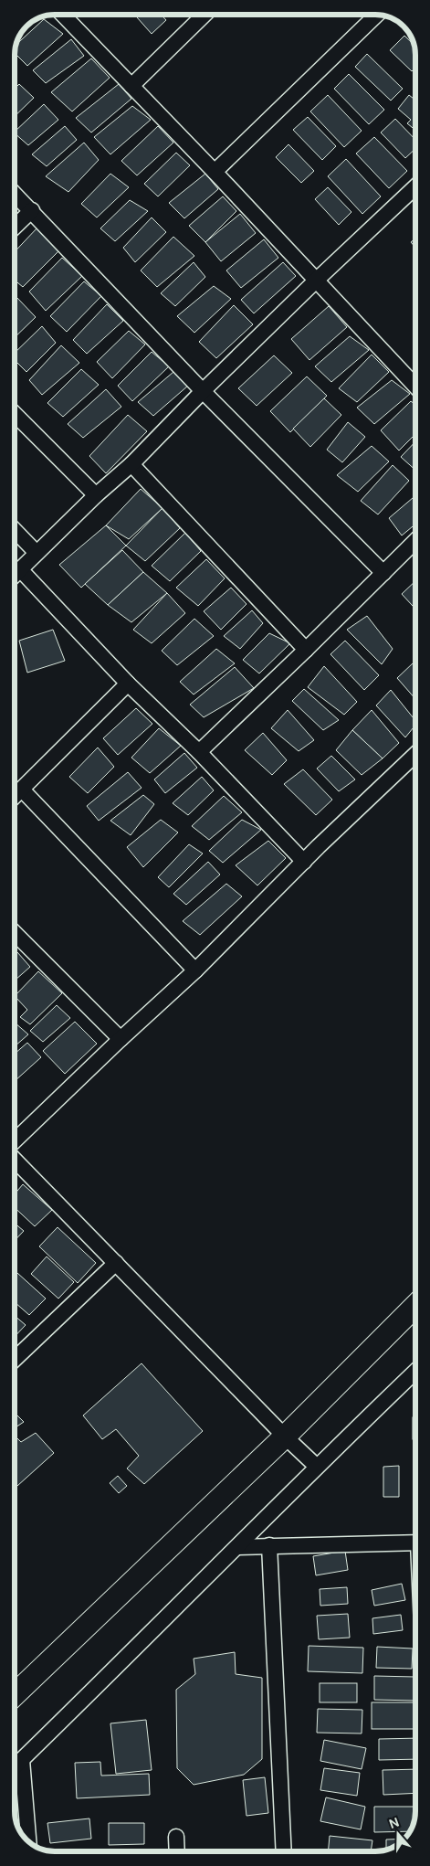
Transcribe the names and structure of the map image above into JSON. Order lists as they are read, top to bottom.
{
  "north": "top"
}
